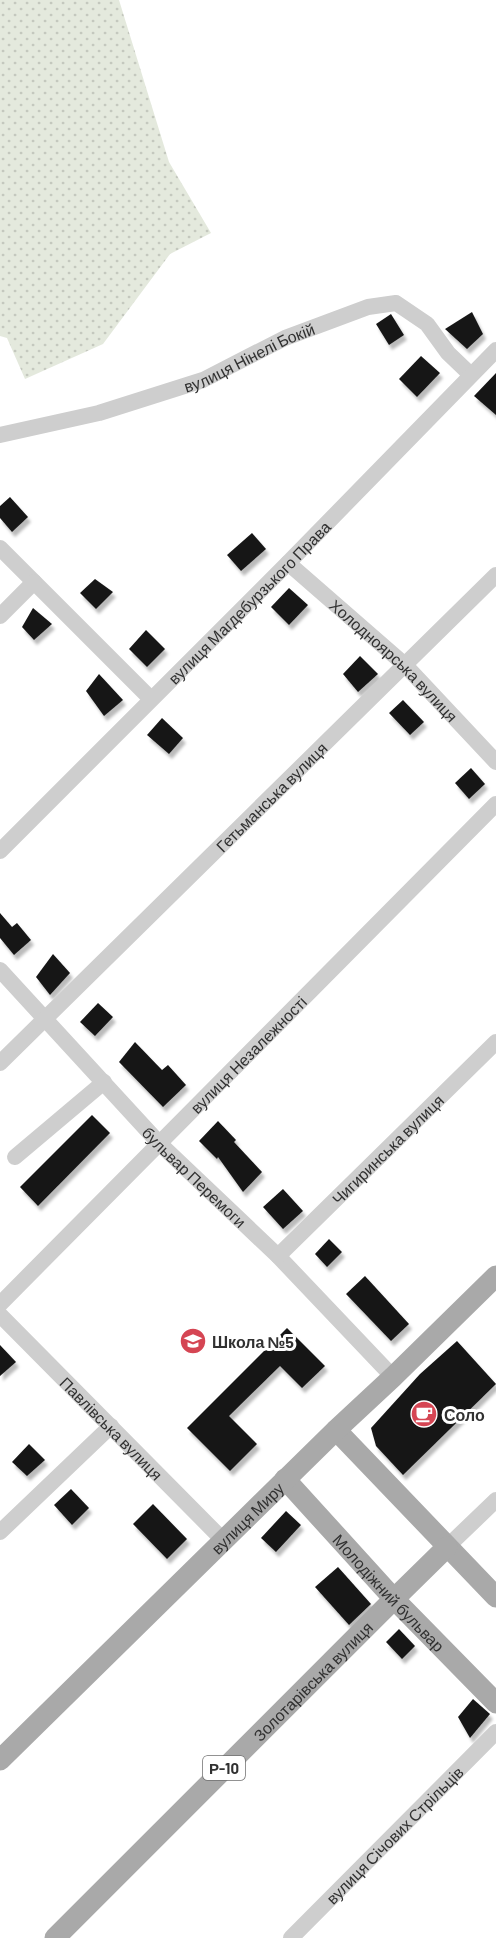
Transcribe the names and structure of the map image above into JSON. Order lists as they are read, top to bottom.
{
  "streets": {
    "main road": [
      "вулиця Миру",
      "Молодіжний бульвар",
      "Золотарівська вулиця",
      "Р-10"
    ],
    "street": [
      "вулиця Нінелі Бокій",
      "вулиця Магдебурзького Права",
      "Холодноярська вулиця",
      "Гетьманська вулиця",
      "вулиця Незалежності",
      "Чигиринська вулиця",
      "бульвар Перемоги",
      "Павлівська вулиця",
      "вулиця Січових Стрільців"
    ]
  },
  "crossings": [
    ["вулиця Нінелі Бокій", "вулиця Магдебурзького Права"],
    ["вулиця Магдебурзького Права", "Холодноярська вулиця"],
    ["Холодноярська вулиця", "Гетьманська вулиця"],
    ["Гетьманська вулиця", "бульвар Перемоги"],
    ["вулиця Незалежності", "бульвар Перемоги"],
    ["Чигиринська вулиця", "бульвар Перемоги"],
    ["бульвар Перемоги", "вулиця Миру"],
    ["Павлівська вулиця", "вулиця Миру"],
    ["вулиця Миру", "Молодіжний бульвар"],
    ["Молодіжний бульвар", "Золотарівська вулиця"]
  ],
  "places": {
    "school or university": ["Школа №5"],
    "cafe": ["Соло"]
  }
}
